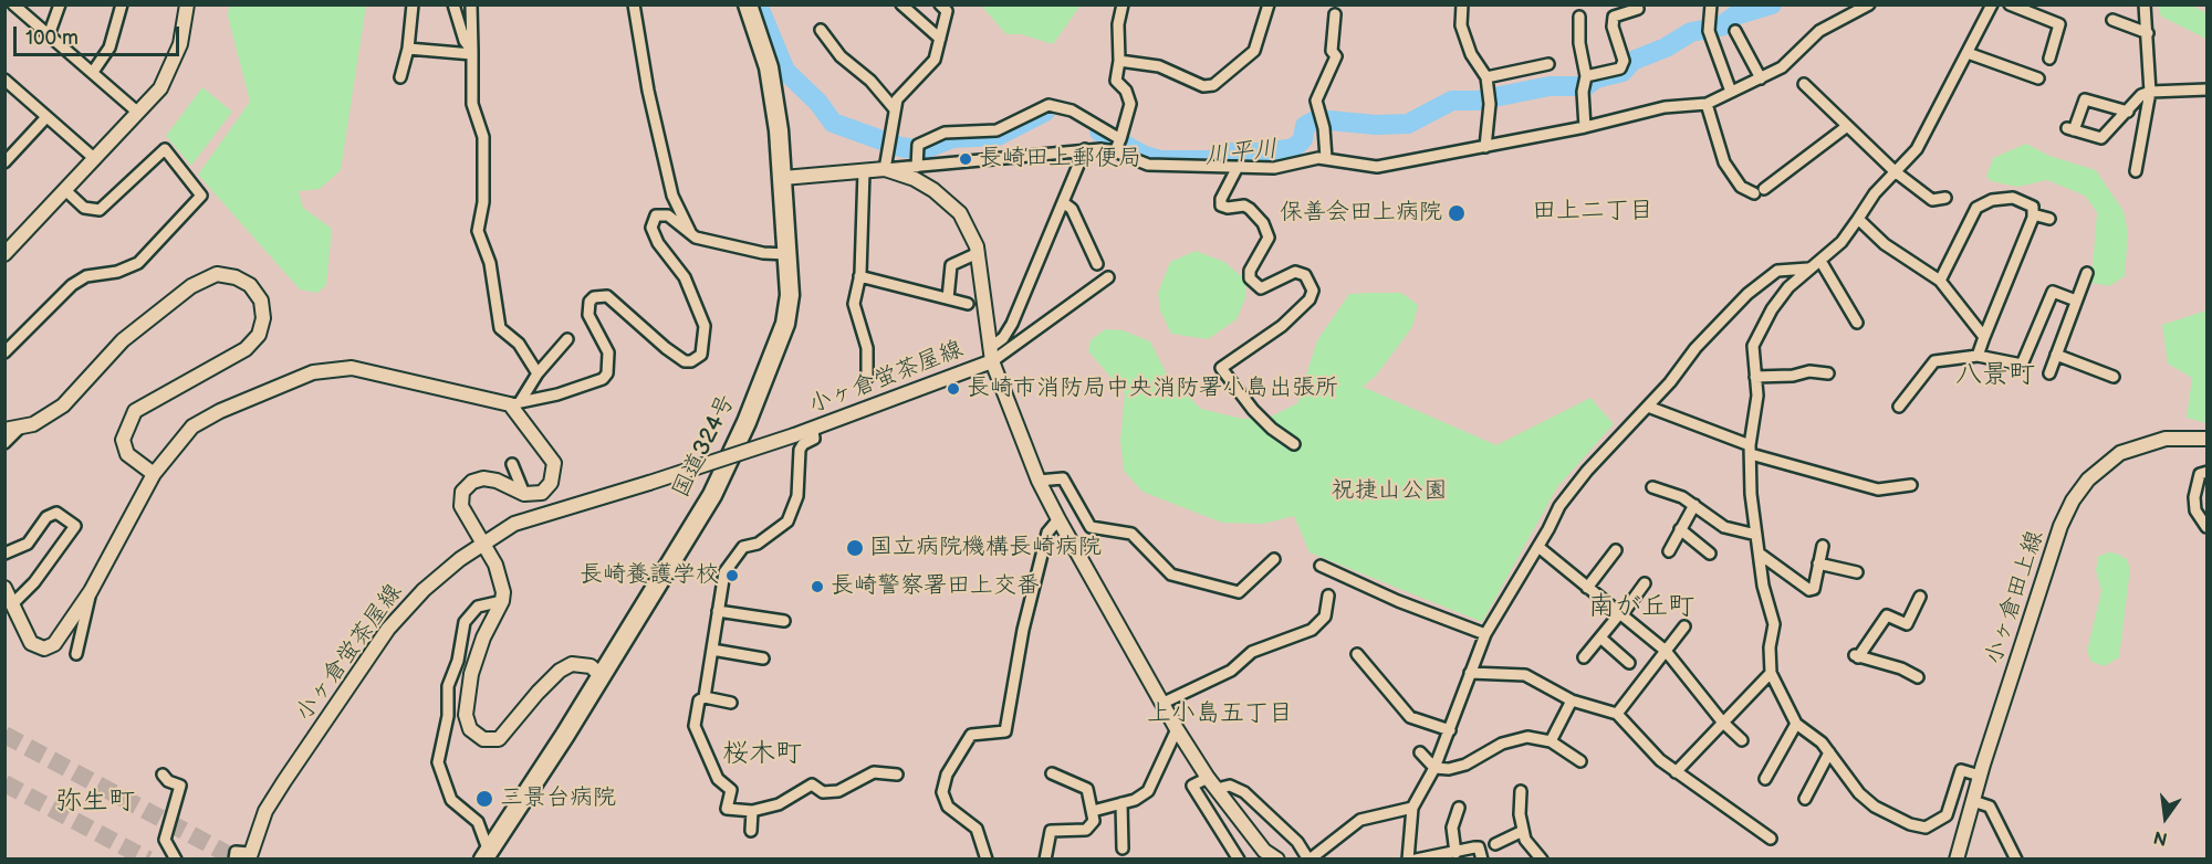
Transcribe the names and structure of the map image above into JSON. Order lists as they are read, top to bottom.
{
  "streets": {
    "highway": ["国道324号"],
    "street": ["小ヶ倉蛍茶屋線", "小ヶ倉田上線"]
  },
  "districts": [
    "田上二丁目",
    "八景町",
    "南が丘町",
    "上小島五丁目",
    "桜木町",
    "弥生町"
  ],
  "water": ["川平川"],
  "parks": ["祝捷山公園"],
  "places": [
    "長崎田上郵便局",
    "保善会田上病院",
    "長崎市消防局中央消防署小島出張所",
    "国立病院機構長崎病院",
    "長崎養護学校",
    "長崎警察署田上交番",
    "三景台病院"
  ],
  "scale_bar": "100 m",
  "north": "bottom"
}
